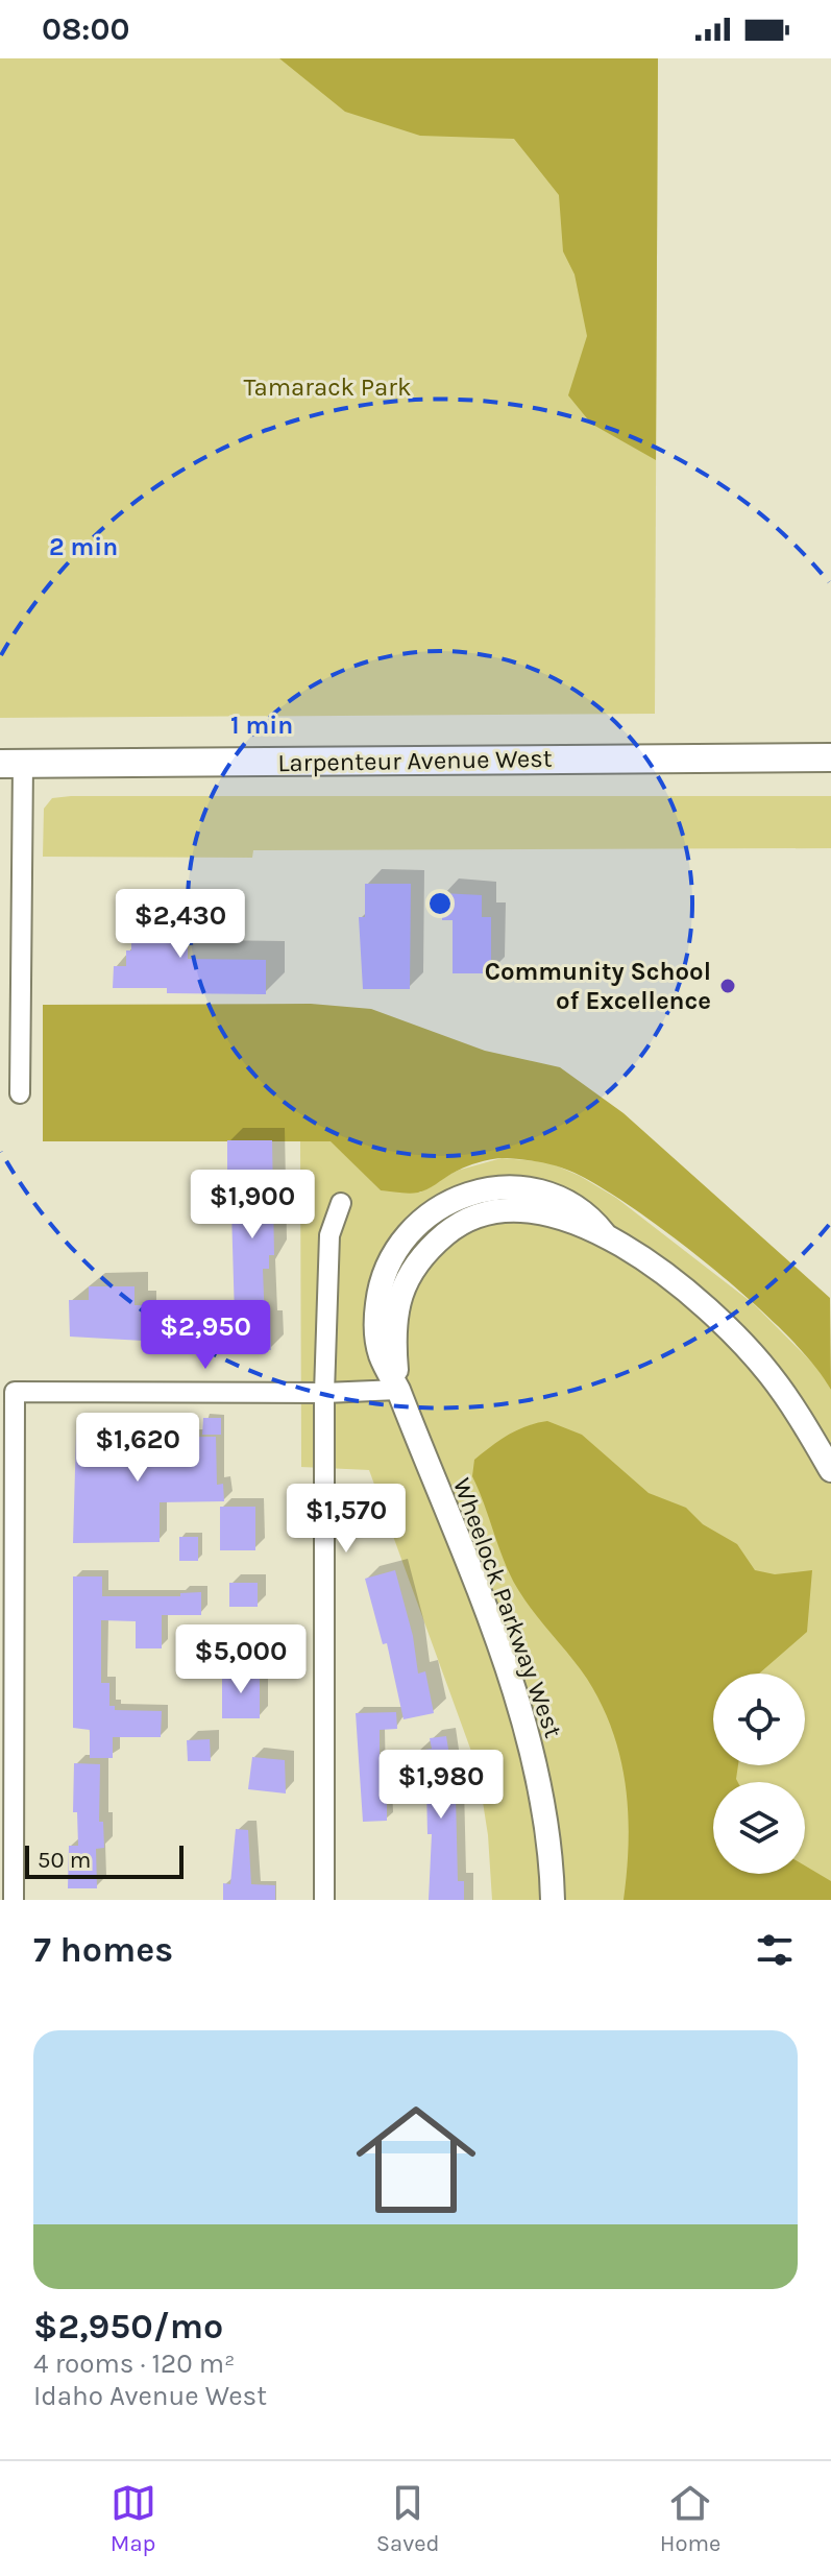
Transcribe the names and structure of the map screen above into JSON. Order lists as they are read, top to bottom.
{
  "streets": {
    "main road": ["Larpenteur Avenue West"],
    "street": ["Wheelock Parkway West"]
  },
  "parks": ["Tamarack Park"],
  "places": ["Community School of Excellence"],
  "scale_bar": "50 m",
  "page": {
    "status": "08:00",
    "price": [
      "$2,430",
      "$1,900",
      "$2,950",
      "$1,620",
      "$1,570",
      "$5,000",
      "$1,980"
    ],
    "scale": "50 m",
    "heading": "7 homes",
    "list": [
      {
        "name": "$2,950/mo",
        "note": "4 rooms · 120 m² · Idaho Avenue West"
      }
    ],
    "tabs": ["Map", "Saved", "Home"]
  },
  "rings": ["2 min", "1 min"]
}
